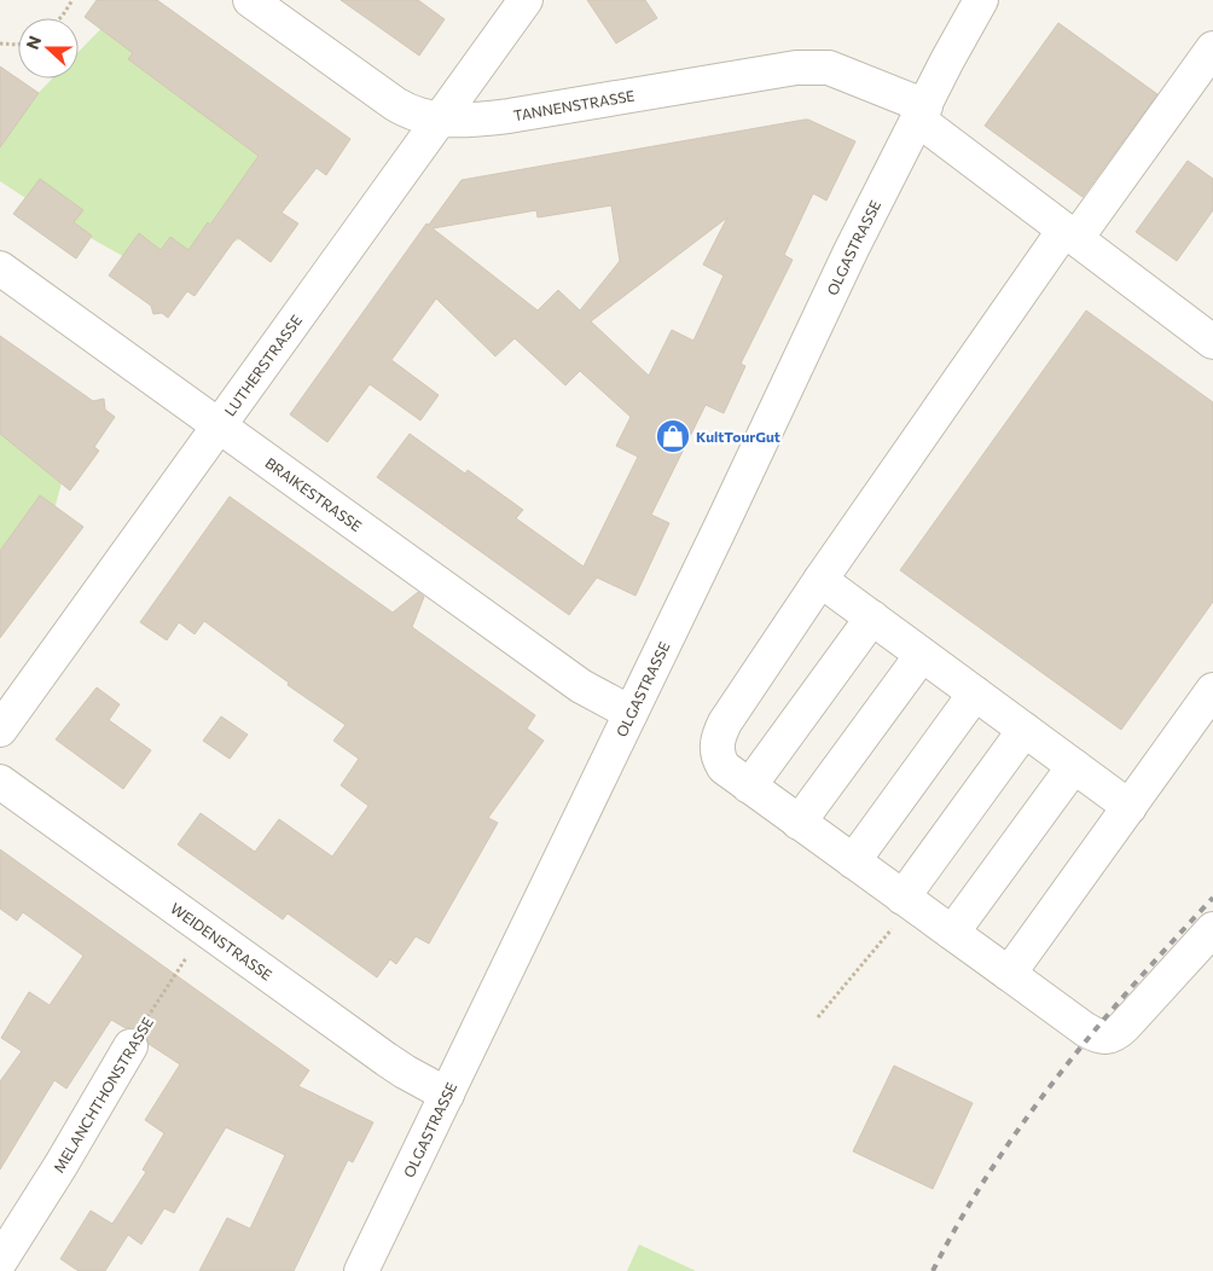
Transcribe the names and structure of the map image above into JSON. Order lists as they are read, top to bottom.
{
  "streets": {
    "street": [
      "TANNENSTRASSE",
      "OLGASTRASSE",
      "LUTHERSTRASSE",
      "BRAIKESTRASSE",
      "WEIDENSTRASSE",
      "MELANCHTHONSTRASSE"
    ]
  },
  "crossings": [
    ["TANNENSTRASSE", "OLGASTRASSE"],
    ["TANNENSTRASSE", "LUTHERSTRASSE"],
    ["OLGASTRASSE", "BRAIKESTRASSE"],
    ["OLGASTRASSE", "WEIDENSTRASSE"],
    ["LUTHERSTRASSE", "BRAIKESTRASSE"],
    ["WEIDENSTRASSE", "MELANCHTHONSTRASSE"]
  ],
  "places": {
    "shop": ["KultTourGut"]
  },
  "north": "left"
}
